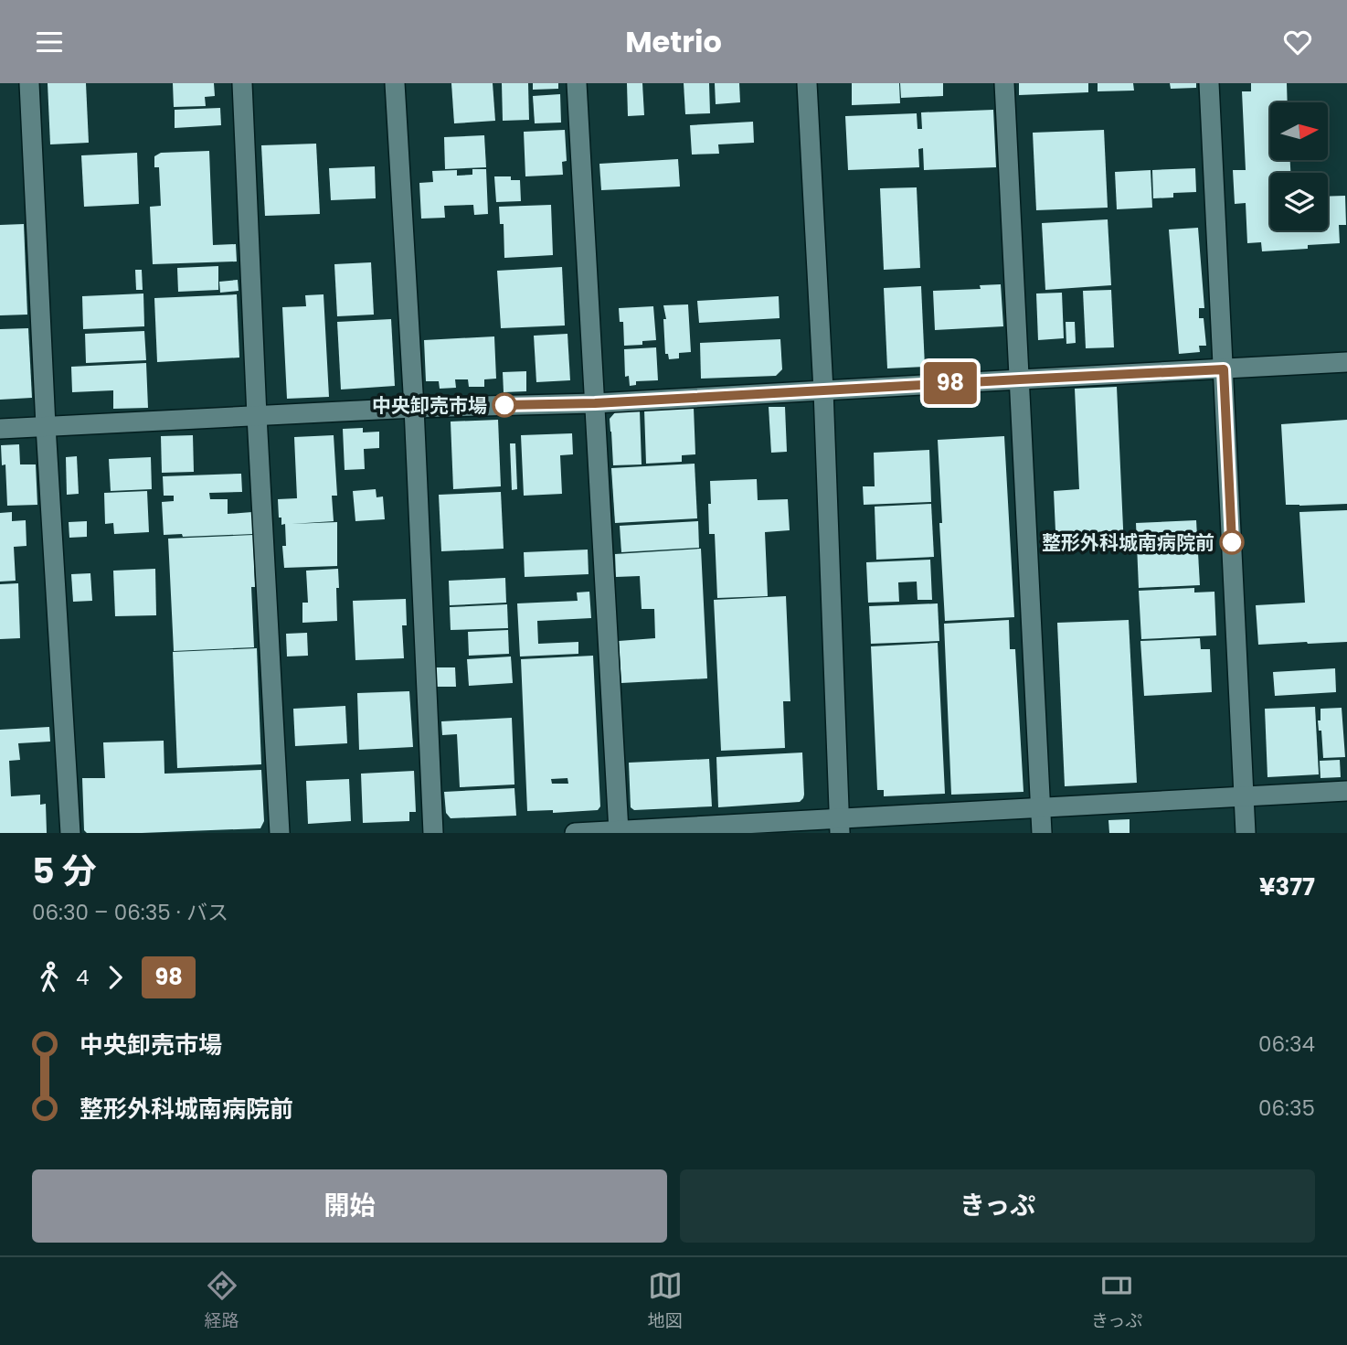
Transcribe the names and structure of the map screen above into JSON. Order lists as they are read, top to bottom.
{
  "places": ["中央卸売市場", "整形外科城南病院前"],
  "lines": ["bus line 98"],
  "north": "right",
  "page": {
    "header": "Metrio",
    "on_map": "98",
    "heading": ["5 分", "06:30 – 06:35 · バス", "¥377"],
    "legs": ["4", "98"],
    "list": [
      {
        "name": "中央卸売市場",
        "value": "06:34"
      },
      {
        "name": "整形外科城南病院前",
        "value": "06:35"
      }
    ],
    "buttons": ["開始", "きっぷ"],
    "tabs": ["経路", "地図", "きっぷ"]
  }
}
